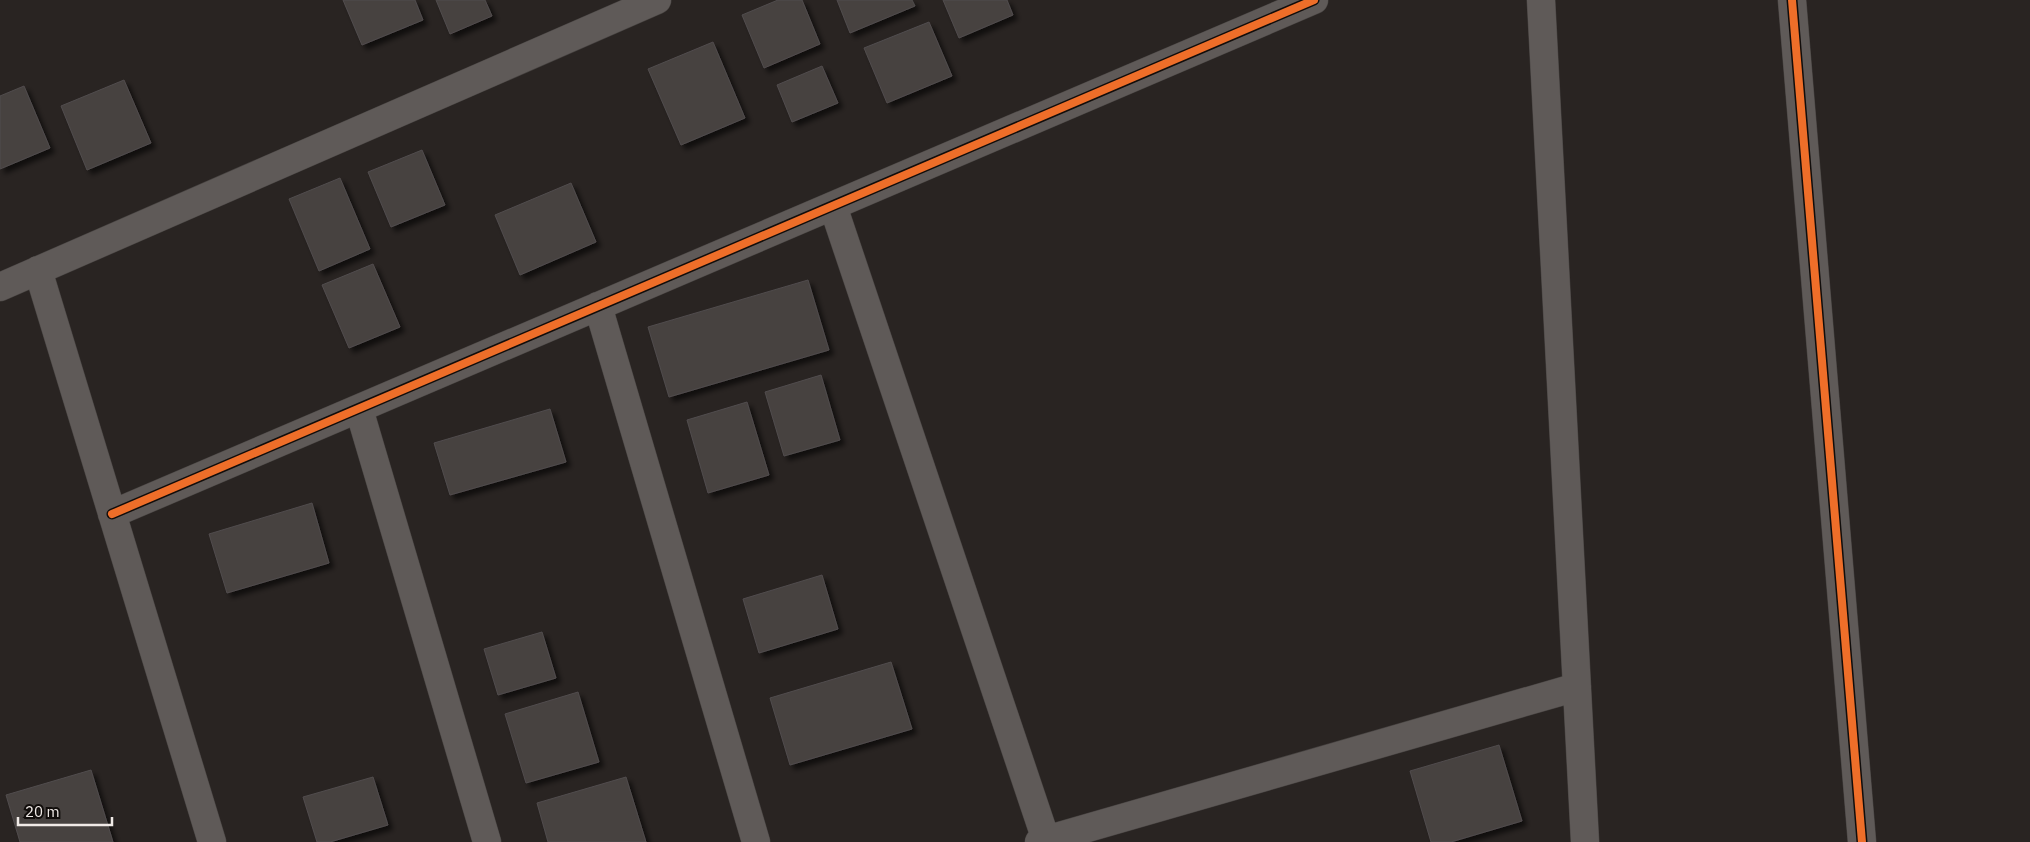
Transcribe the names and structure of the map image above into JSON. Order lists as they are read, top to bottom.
{
  "scale_bar": "20 m"
}
